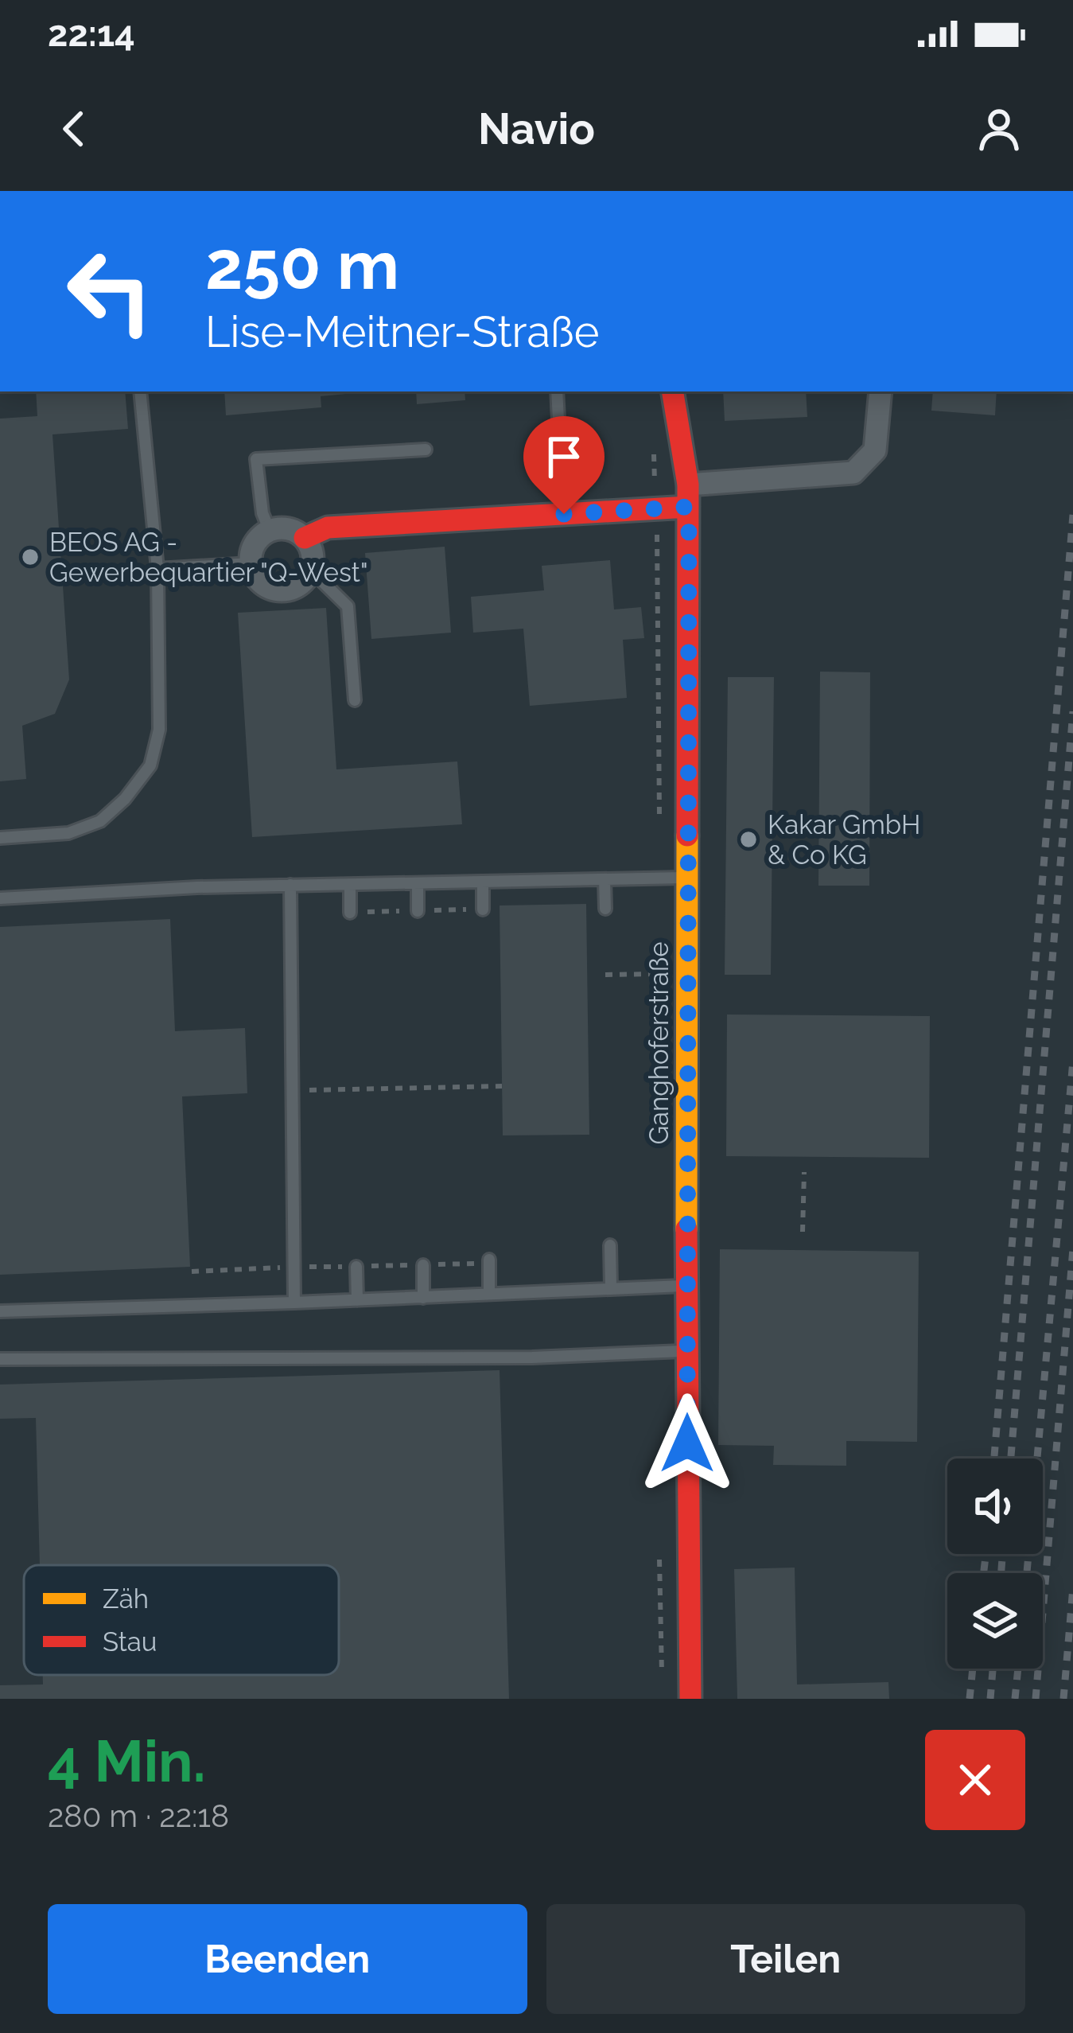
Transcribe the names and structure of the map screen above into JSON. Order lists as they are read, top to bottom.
{
  "streets": {
    "street": ["Ganghoferstraße"]
  },
  "places": ["BEOS AG - Gewerbequartier \"Q-West\"", "Kakar GmbH & Co KG"],
  "legend": ["Zäh", "Stau"],
  "page": {
    "status": "22:14",
    "header": "Navio",
    "turn": ["250 m", "Lise-Meitner-Straße"],
    "heading": ["4 Min.", "280 m · 22:18"],
    "buttons": ["Beenden", "Teilen"]
  }
}
